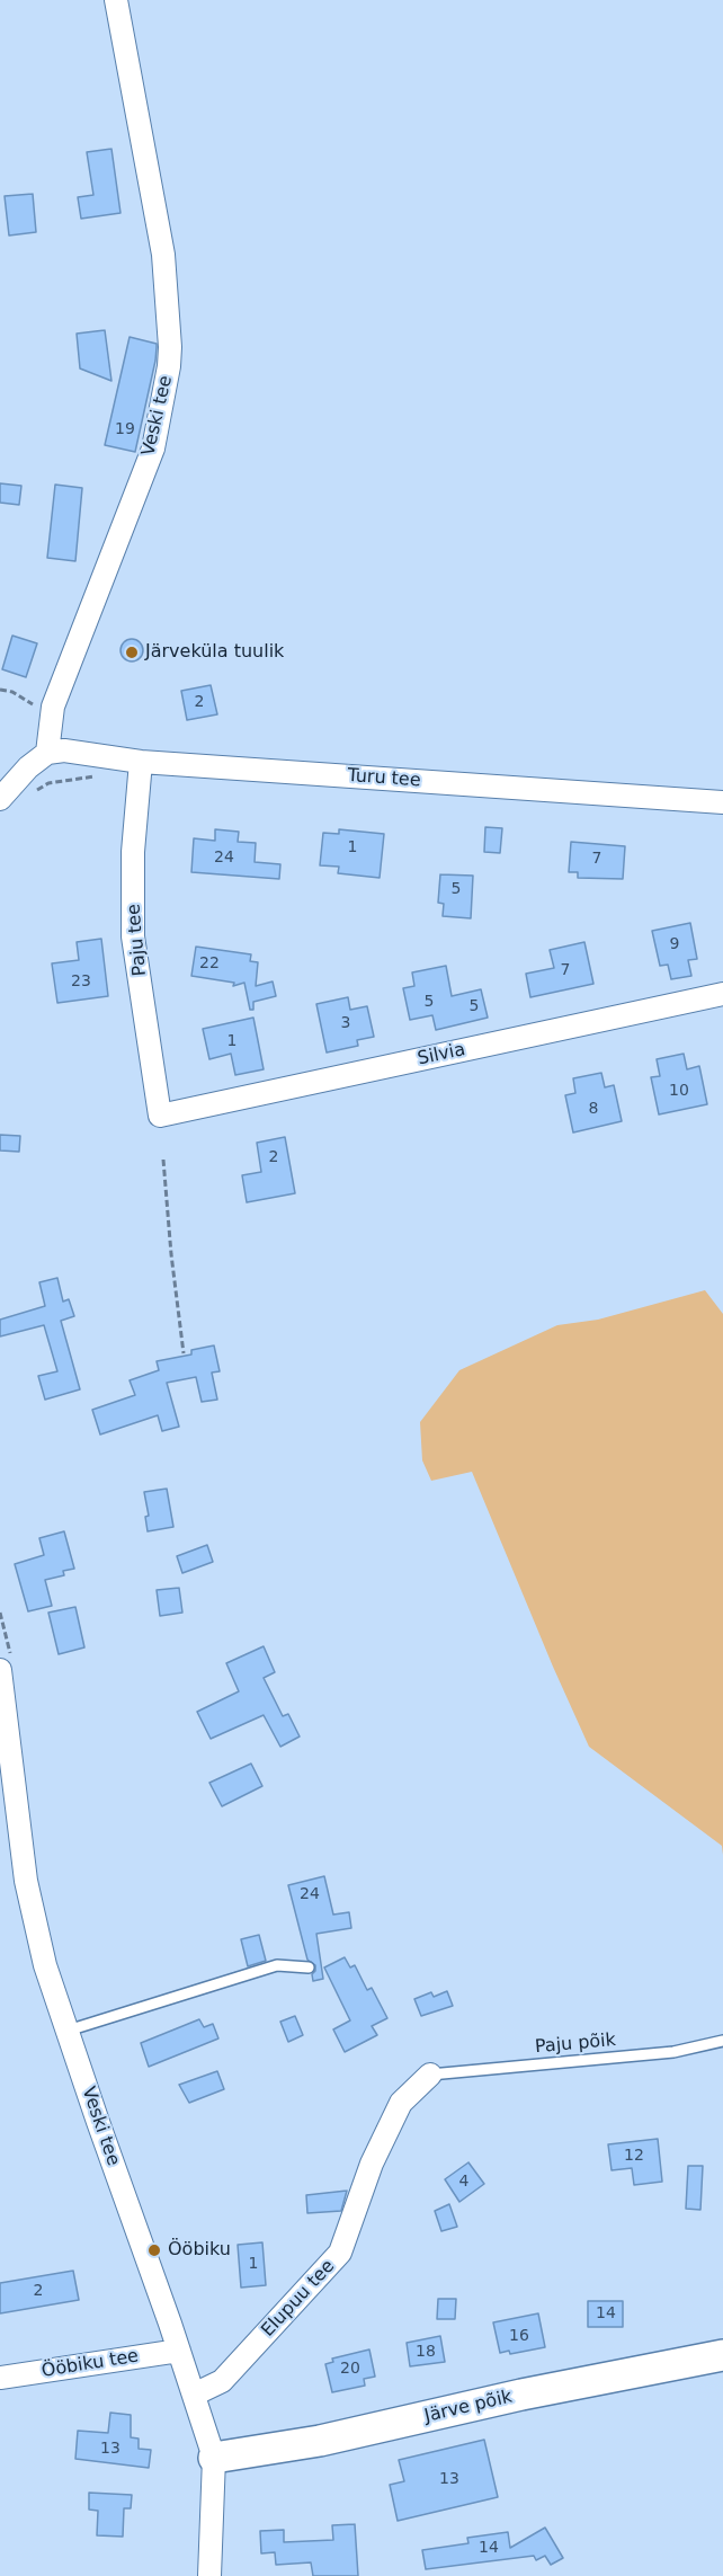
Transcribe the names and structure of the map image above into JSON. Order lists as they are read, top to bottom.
{
  "streets": {
    "street": [
      "Veski tee",
      "Turu tee",
      "Paju tee",
      "Silvia",
      "Elupuu tee",
      "Ööbiku tee",
      "Järve põik"
    ],
    "lane": ["Paju põik"]
  },
  "crossings": [
    ["Veski tee", "Turu tee"],
    ["Veski tee", "Elupuu tee"],
    ["Veski tee", "Ööbiku tee"],
    ["Veski tee", "Järve põik"],
    ["Turu tee", "Paju tee"],
    ["Paju tee", "Silvia"],
    ["Paju põik", "Elupuu tee"]
  ],
  "places": ["Järveküla tuulik", "Ööbiku"],
  "house_numbers": [
    "19",
    "2",
    "1",
    "24",
    "7",
    "5",
    "9",
    "22",
    "7",
    "23",
    "5",
    "5",
    "3",
    "1",
    "10",
    "8",
    "2",
    "24",
    "12",
    "4",
    "1",
    "2",
    "14",
    "16",
    "18",
    "20",
    "13",
    "13",
    "14"
  ]
}
